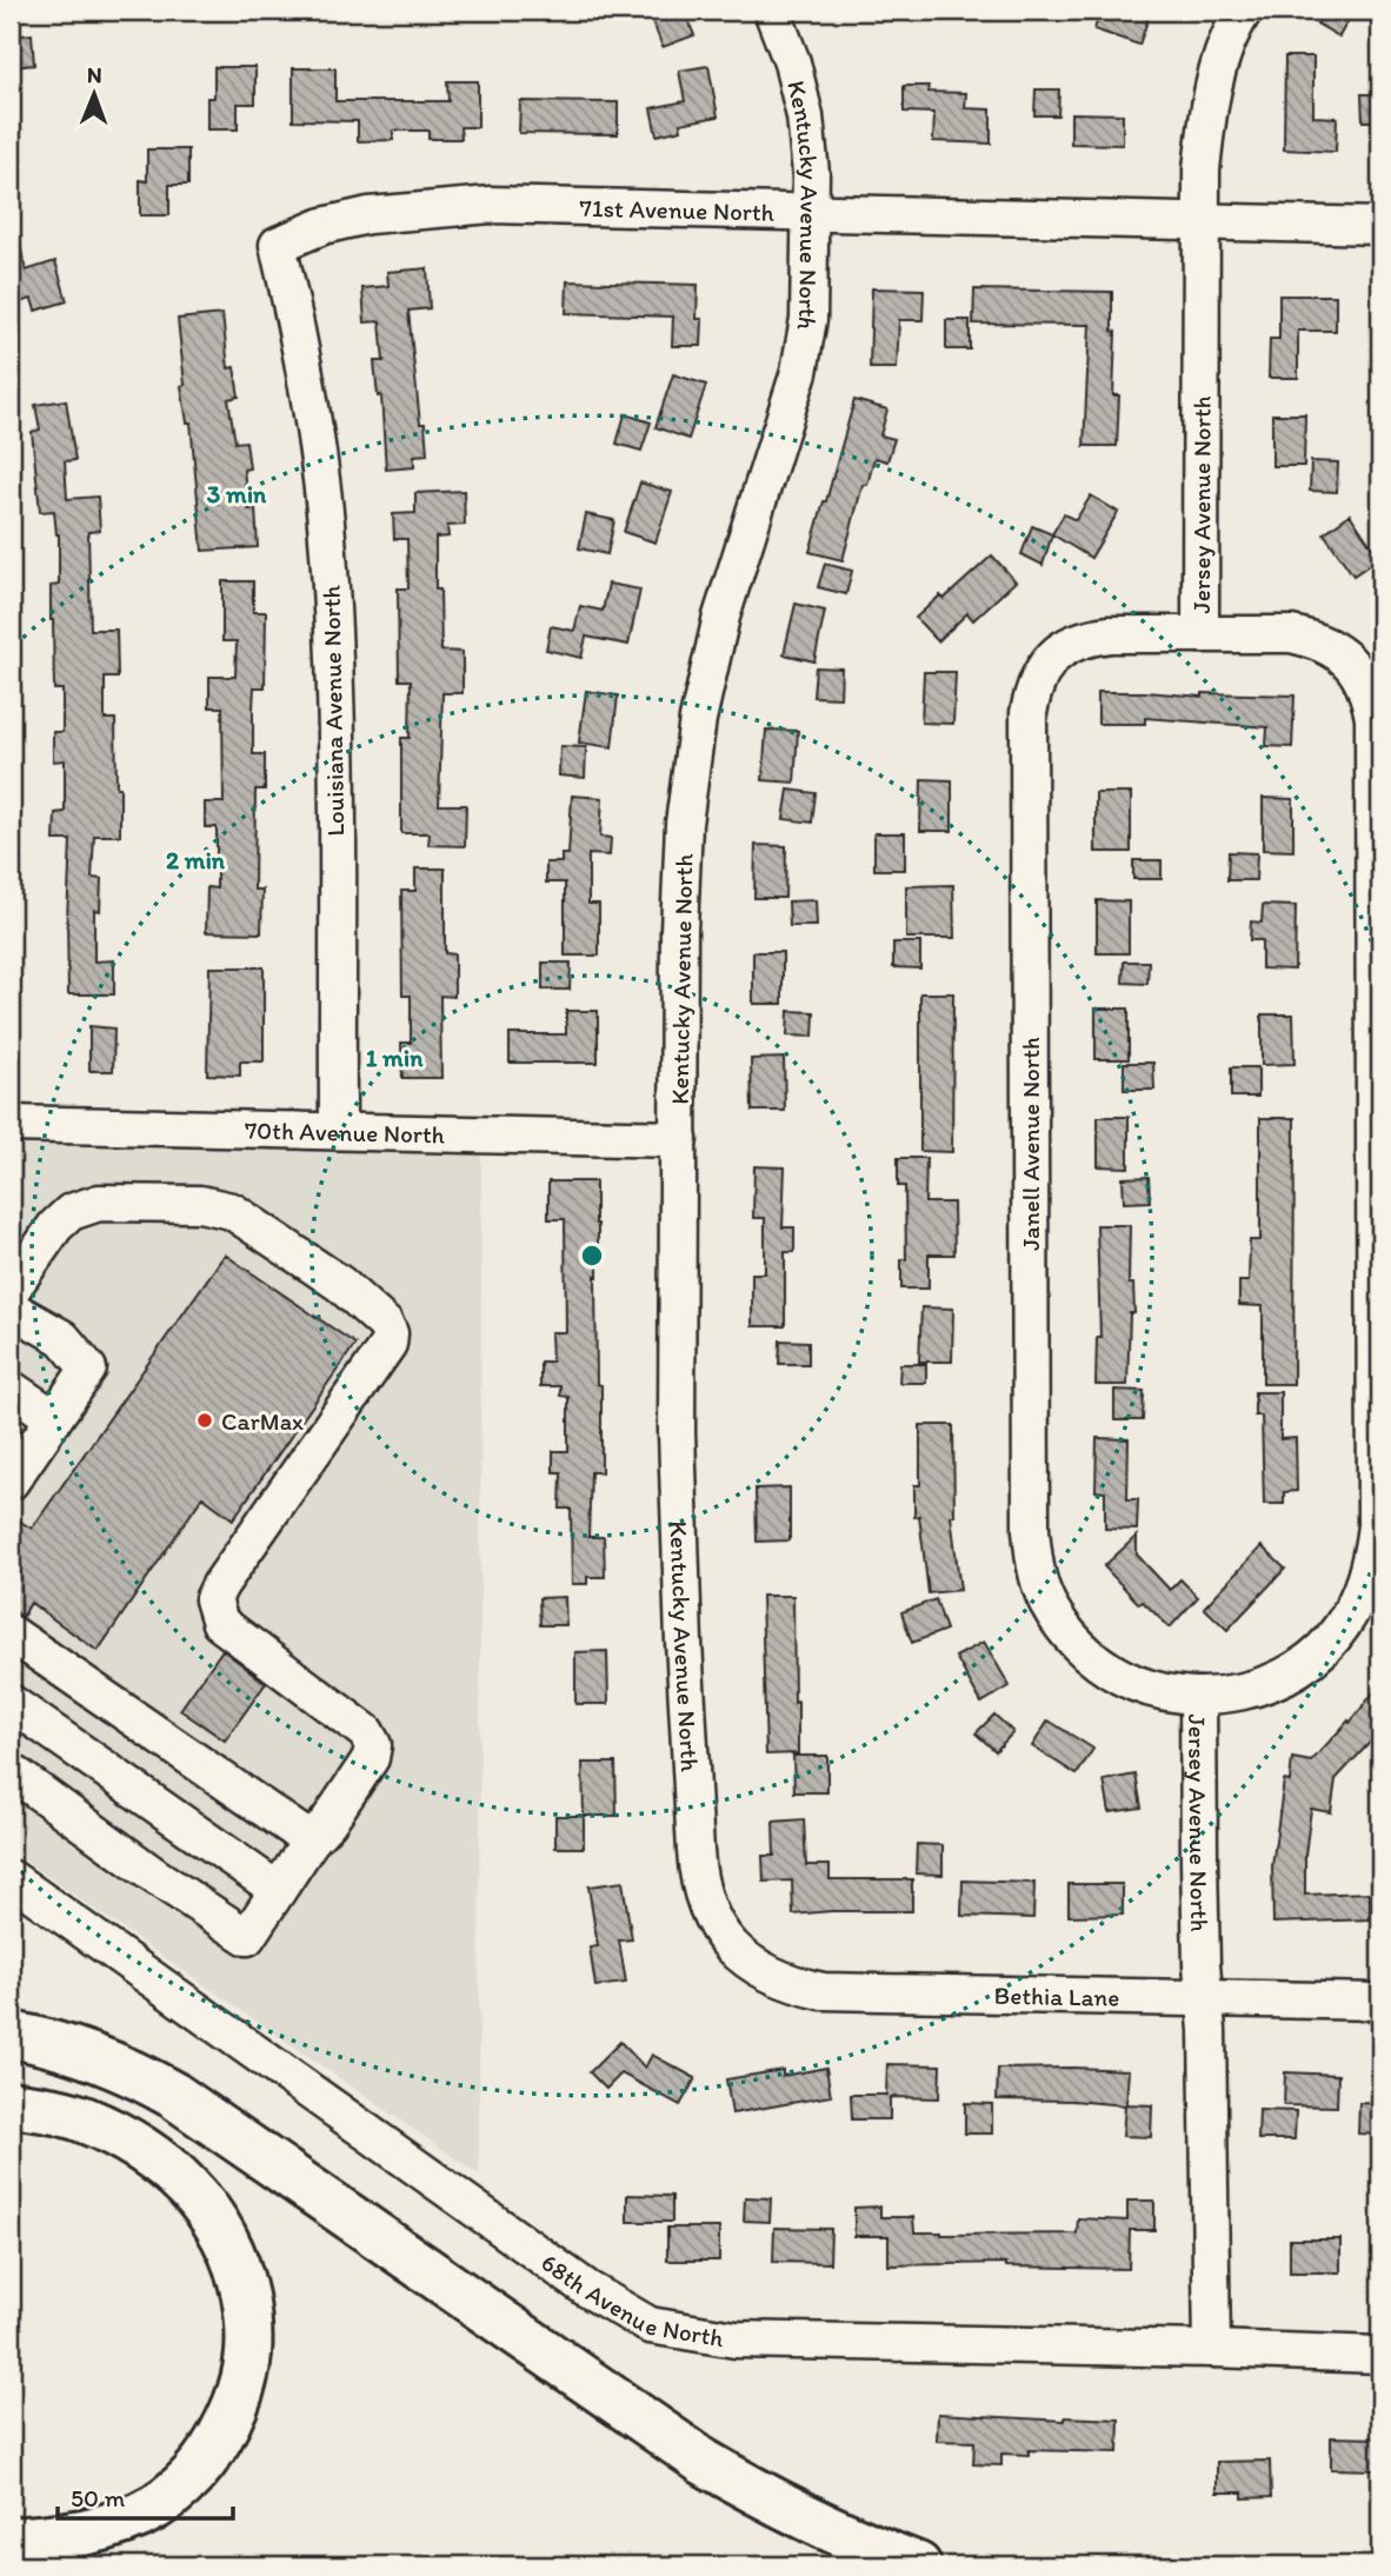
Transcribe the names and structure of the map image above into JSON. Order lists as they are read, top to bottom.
{
  "streets": {
    "street": [
      "Kentucky Avenue North",
      "71st Avenue North",
      "Jersey Avenue North",
      "Louisiana Avenue North",
      "70th Avenue North",
      "Janell Avenue North",
      "Bethia Lane",
      "68th Avenue North"
    ]
  },
  "crossings": [
    ["Kentucky Avenue North", "71st Avenue North"],
    ["Kentucky Avenue North", "70th Avenue North"],
    ["Kentucky Avenue North", "Bethia Lane"],
    ["71st Avenue North", "Jersey Avenue North"],
    ["71st Avenue North", "Louisiana Avenue North"],
    ["Jersey Avenue North", "Janell Avenue North"],
    ["Jersey Avenue North", "Bethia Lane"],
    ["Jersey Avenue North", "68th Avenue North"],
    ["Louisiana Avenue North", "70th Avenue North"]
  ],
  "places": ["CarMax"],
  "scale_bar": "50 m",
  "north": "top",
  "rings": ["3 min", "2 min", "1 min"]
}
